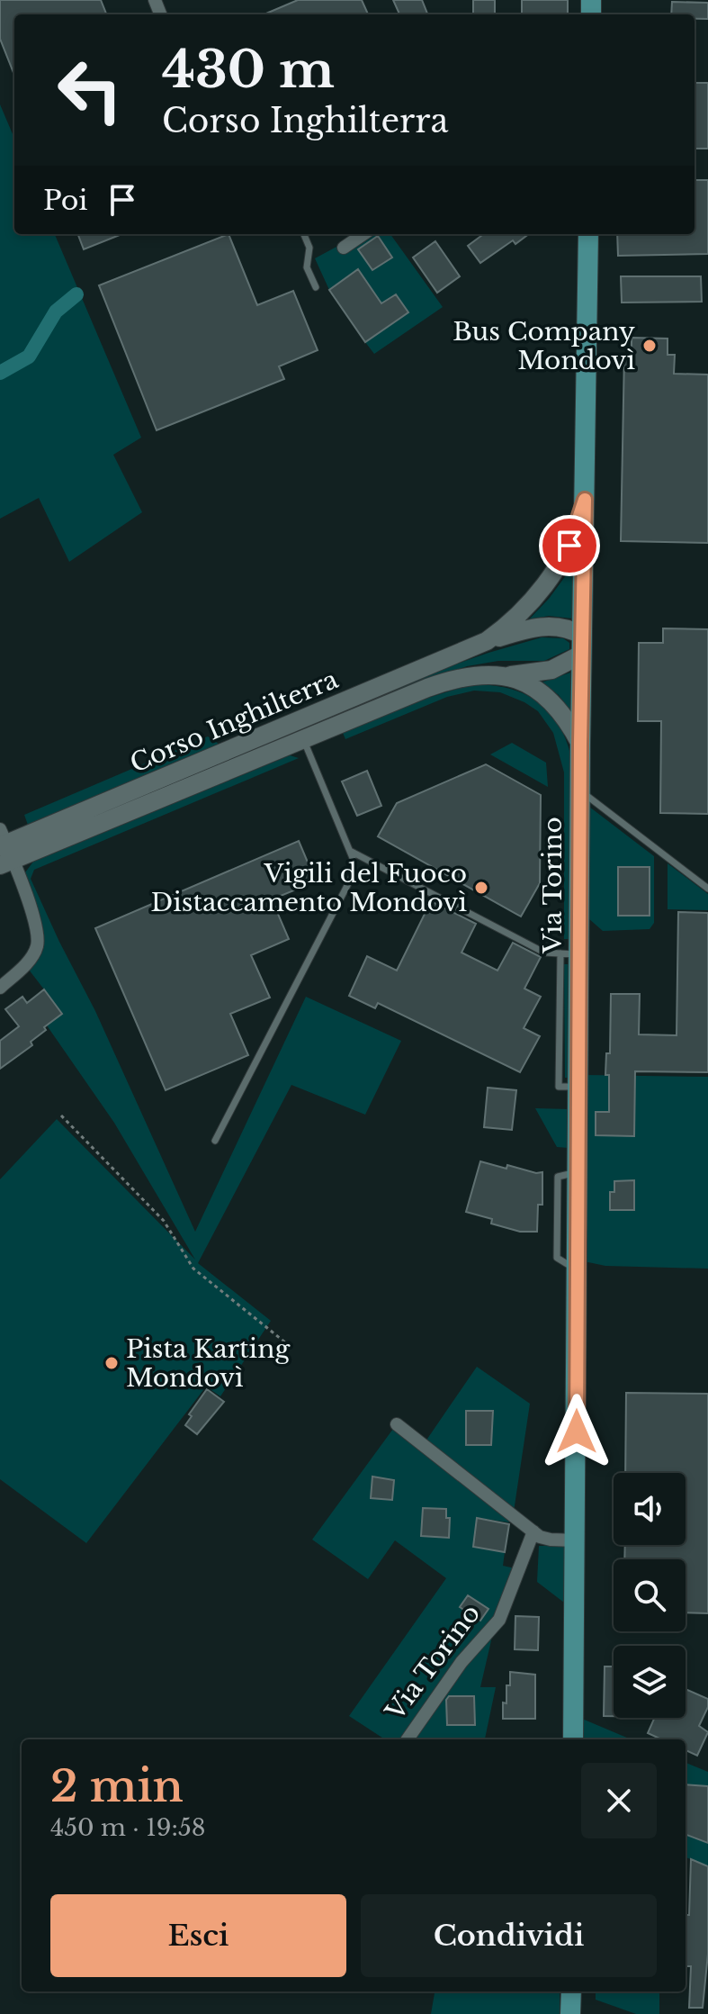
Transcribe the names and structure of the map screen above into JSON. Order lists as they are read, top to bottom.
{
  "streets": {
    "main road": ["Via Torino"],
    "street": ["Corso Inghilterra"]
  },
  "crossings": [
    ["Corso Inghilterra", "Via Torino"]
  ],
  "places": ["Bus Company Mondovì", "Vigili del Fuoco Distaccamento Mondovì", "Pista Karting Mondovì"],
  "page": {
    "turn": ["430 m", "Corso Inghilterra"],
    "then": "Poi",
    "heading": ["2 min", "450 m · 19:58"],
    "buttons": ["Esci", "Condividi"]
  }
}
